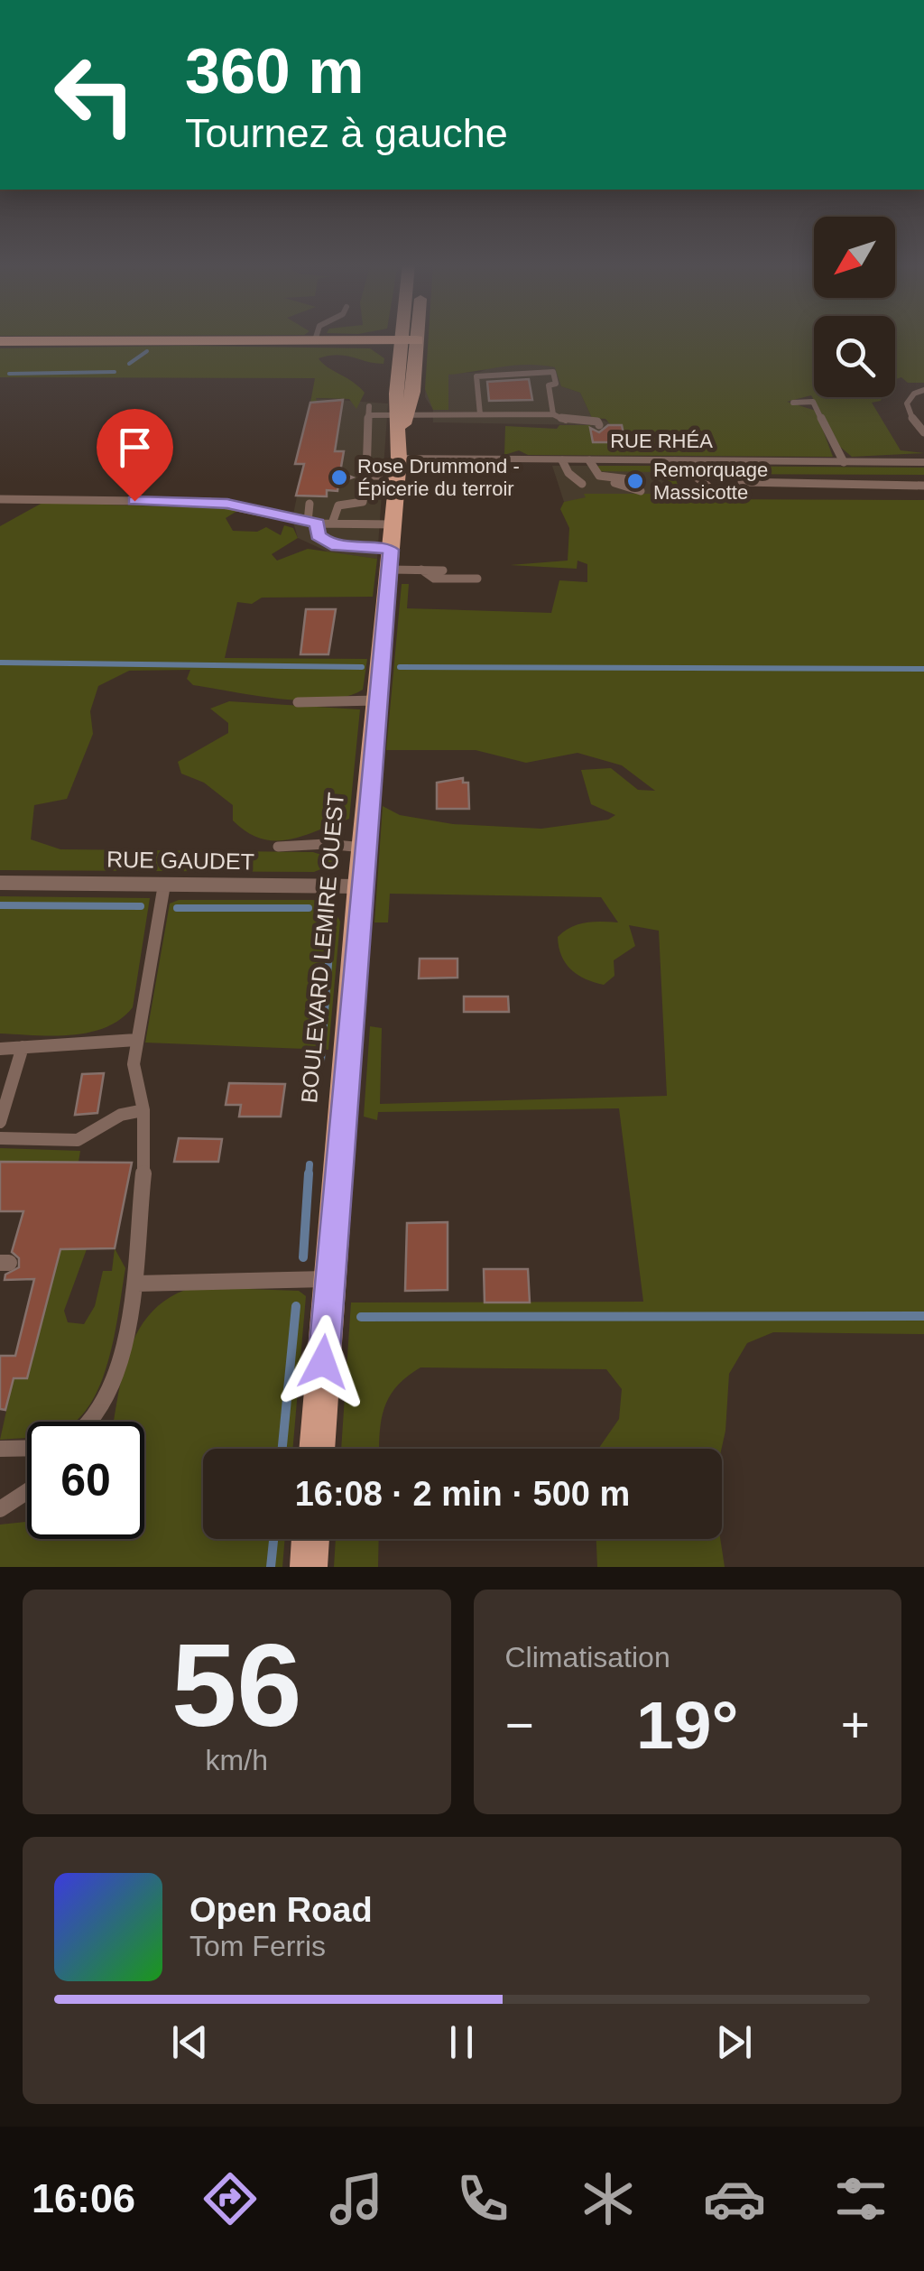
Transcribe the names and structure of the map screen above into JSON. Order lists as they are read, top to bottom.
{
  "streets": {
    "main road": ["BOULEVARD LEMIRE OUEST"],
    "street": ["RUE RHÉA", "RUE GAUDET"]
  },
  "crossings": [
    ["RUE RHÉA", "BOULEVARD LEMIRE OUEST"],
    ["RUE GAUDET", "BOULEVARD LEMIRE OUEST"]
  ],
  "places": ["Rose Drummond - Épicerie du terroir", "Remorquage Massicotte"],
  "north": "bottom left",
  "page": {
    "turn": ["360 m", "Tournez à gauche"],
    "limit": "60",
    "trip": "16:08 · 2 min · 500 m",
    "tile": [
      ["56", "km/h"],
      "Climatisation"
    ],
    "heat": ["−", "19°", "+"],
    "song": ["Open Road", "Tom Ferris"],
    "tabs": "16:06"
  }
}
